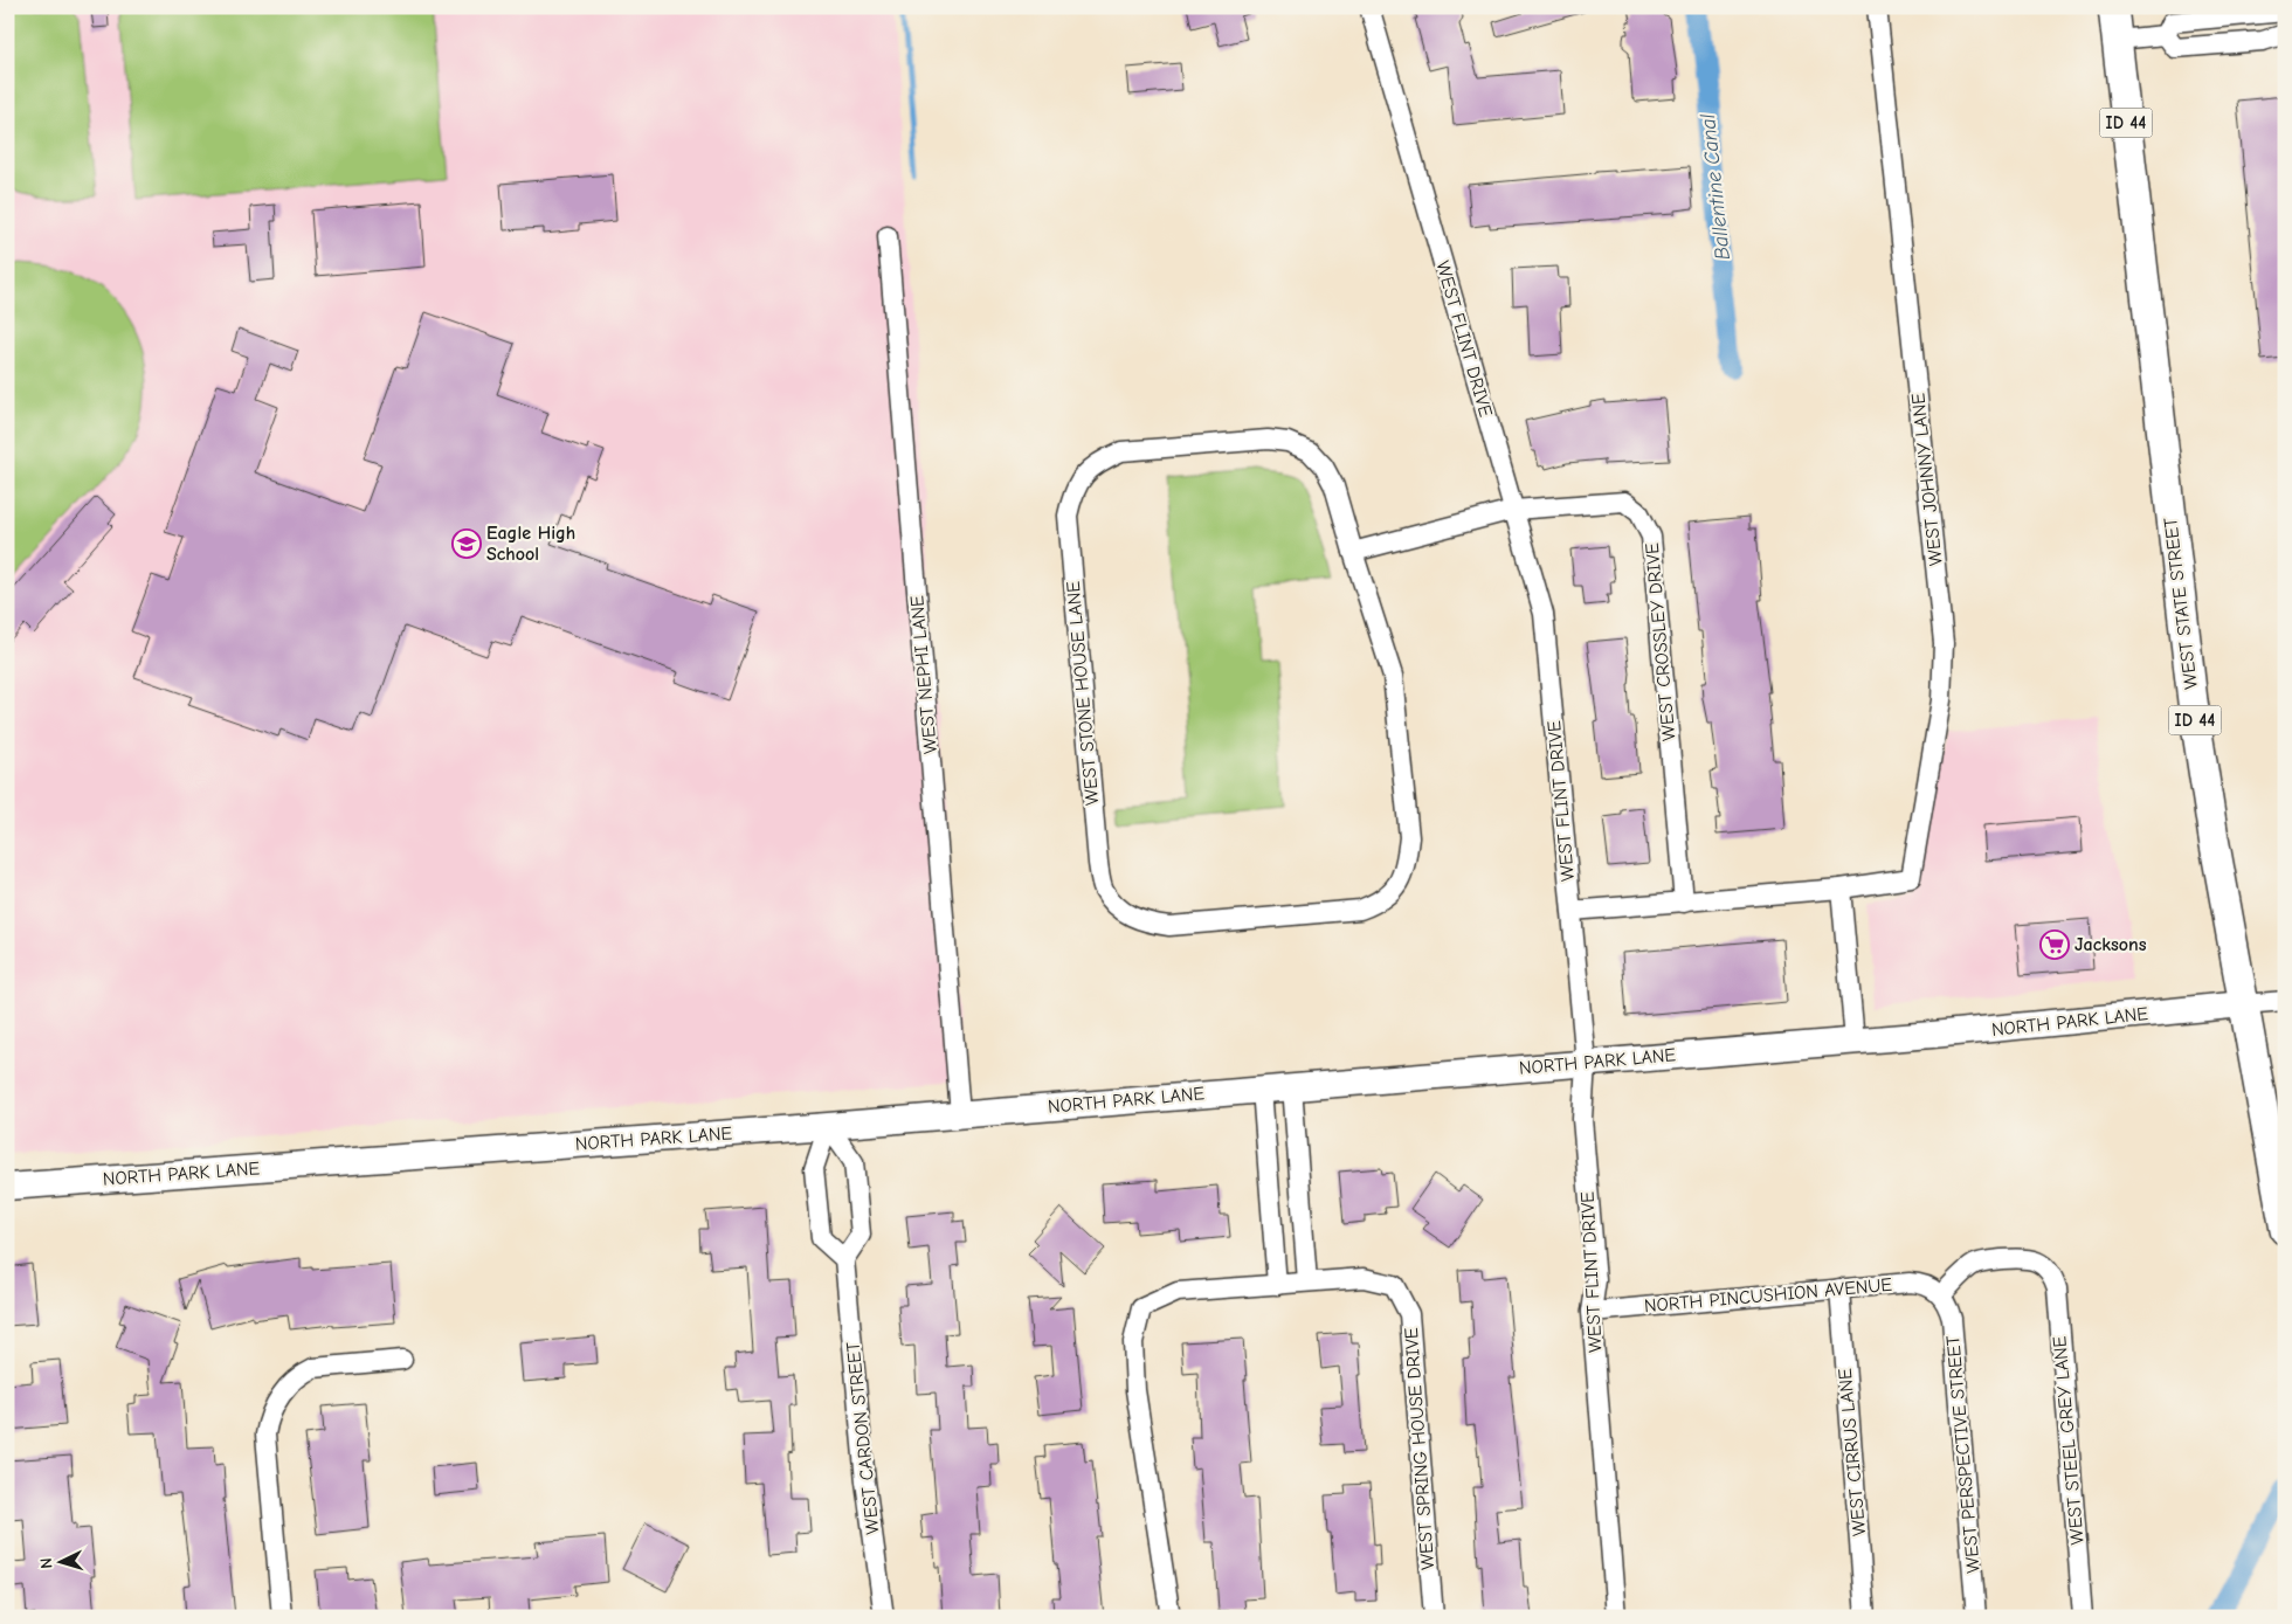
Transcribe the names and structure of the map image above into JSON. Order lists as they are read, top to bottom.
{
  "streets": {
    "main road": ["ID 44", "WEST STATE STREET"],
    "street": [
      "WEST FLINT DRIVE",
      "WEST JOHNNY LANE",
      "WEST CROSSLEY DRIVE",
      "WEST NEPHI LANE",
      "WEST STONE HOUSE LANE",
      "NORTH PARK LANE",
      "NORTH PINCUSHION AVENUE",
      "WEST CARDON STREET",
      "WEST STEEL GREY LANE",
      "WEST SPRING HOUSE DRIVE",
      "WEST CIRRUS LANE",
      "WEST PERSPECTIVE STREET"
    ]
  },
  "crossings": [
    ["WEST FLINT DRIVE", "WEST CROSSLEY DRIVE"],
    ["WEST FLINT DRIVE", "NORTH PARK LANE"],
    ["WEST FLINT DRIVE", "NORTH PINCUSHION AVENUE"],
    ["WEST STATE STREET", "NORTH PARK LANE"],
    ["WEST NEPHI LANE", "NORTH PARK LANE"],
    ["NORTH PINCUSHION AVENUE", "WEST STEEL GREY LANE"],
    ["NORTH PINCUSHION AVENUE", "WEST CIRRUS LANE"],
    ["NORTH PINCUSHION AVENUE", "WEST PERSPECTIVE STREET"],
    ["WEST STEEL GREY LANE", "WEST PERSPECTIVE STREET"]
  ],
  "water": ["Ballentine Canal"],
  "places": {
    "school or university": ["Eagle High School"],
    "supermarket": ["Jacksons"]
  },
  "north": "left"
}
